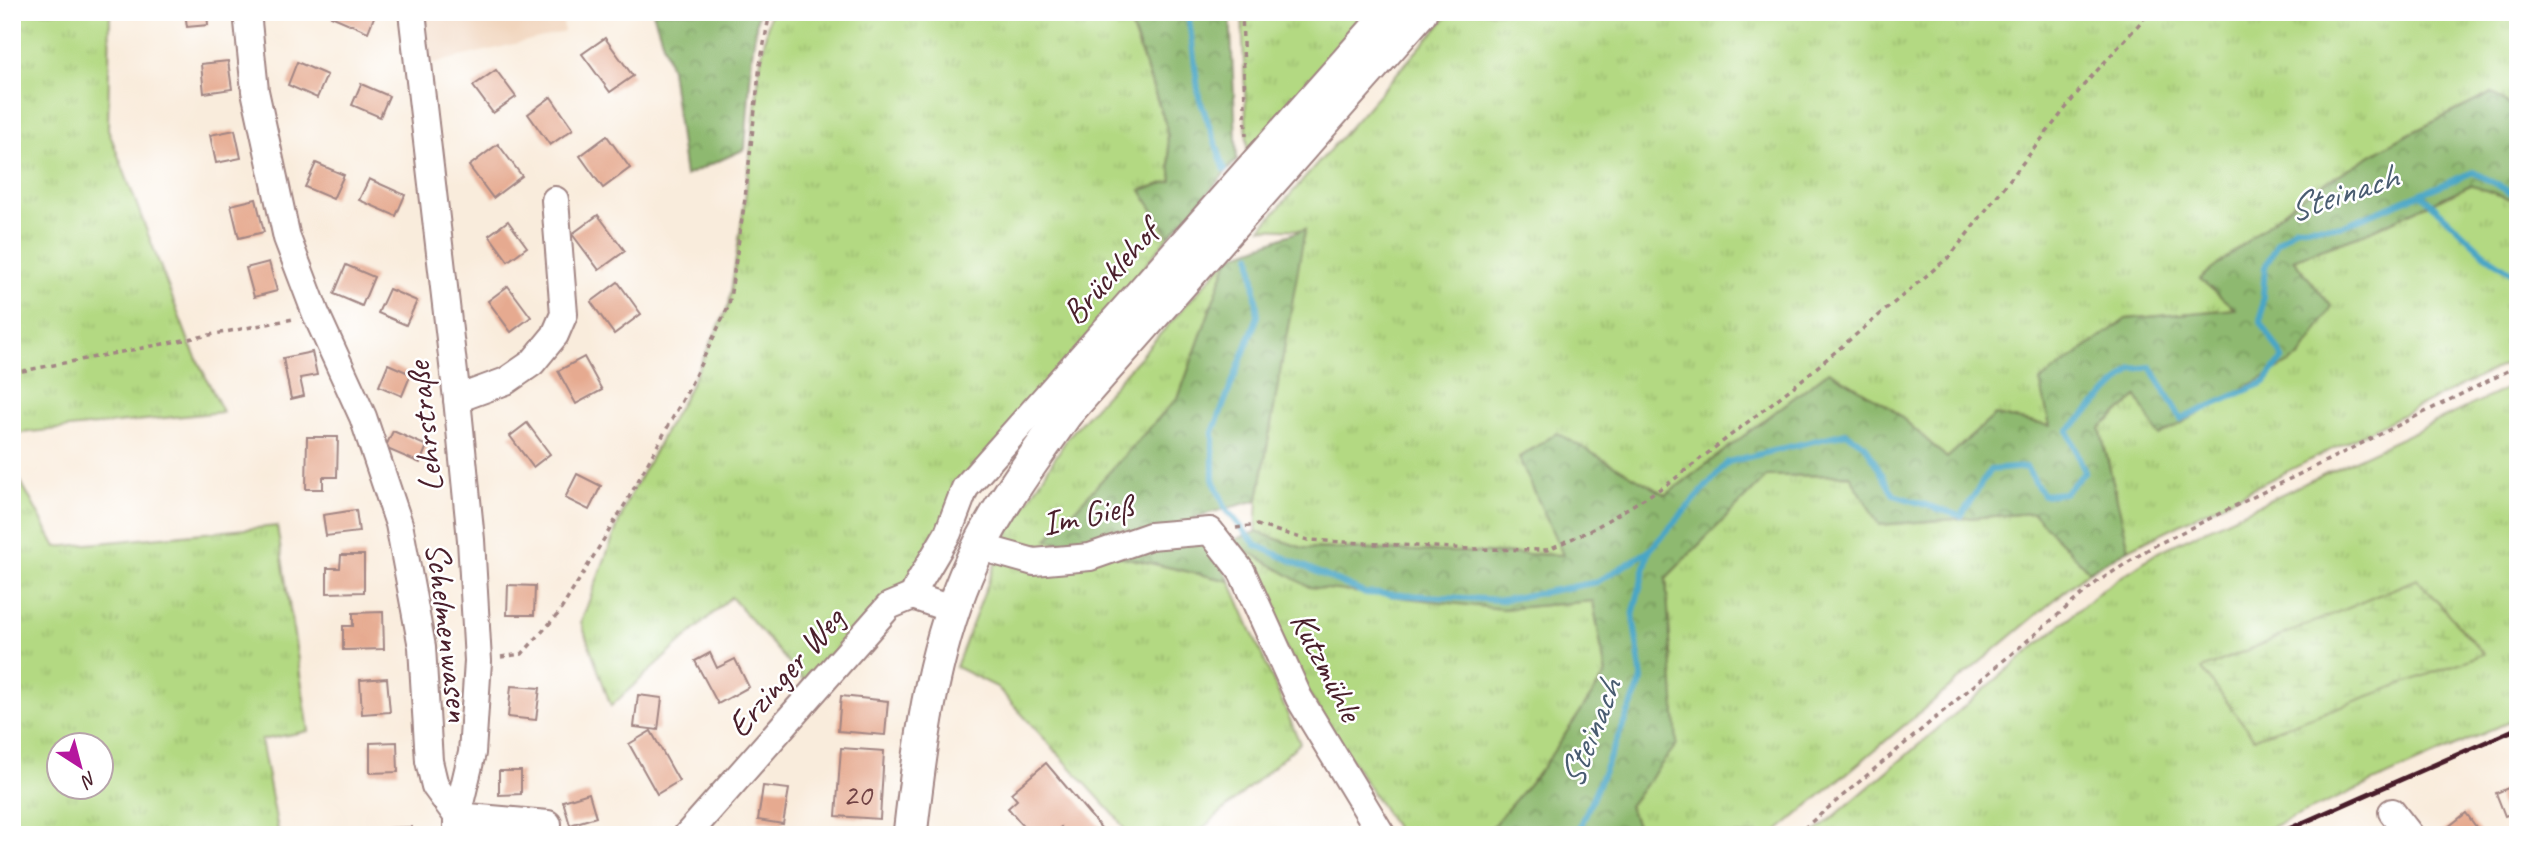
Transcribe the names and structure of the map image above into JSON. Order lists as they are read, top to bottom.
{
  "streets": {
    "street": [
      "Brücklehof",
      "Lehrstraße",
      "Im Gieß",
      "Schelmenwasen",
      "Kutzmühle",
      "Erzinger Weg"
    ]
  },
  "crossings": [
    ["Brücklehof", "Erzinger Weg"],
    ["Lehrstraße", "Schelmenwasen"],
    ["Im Gieß", "Kutzmühle"]
  ],
  "water": ["Steinach"],
  "house_numbers": ["20"],
  "north": "bottom right"
}
